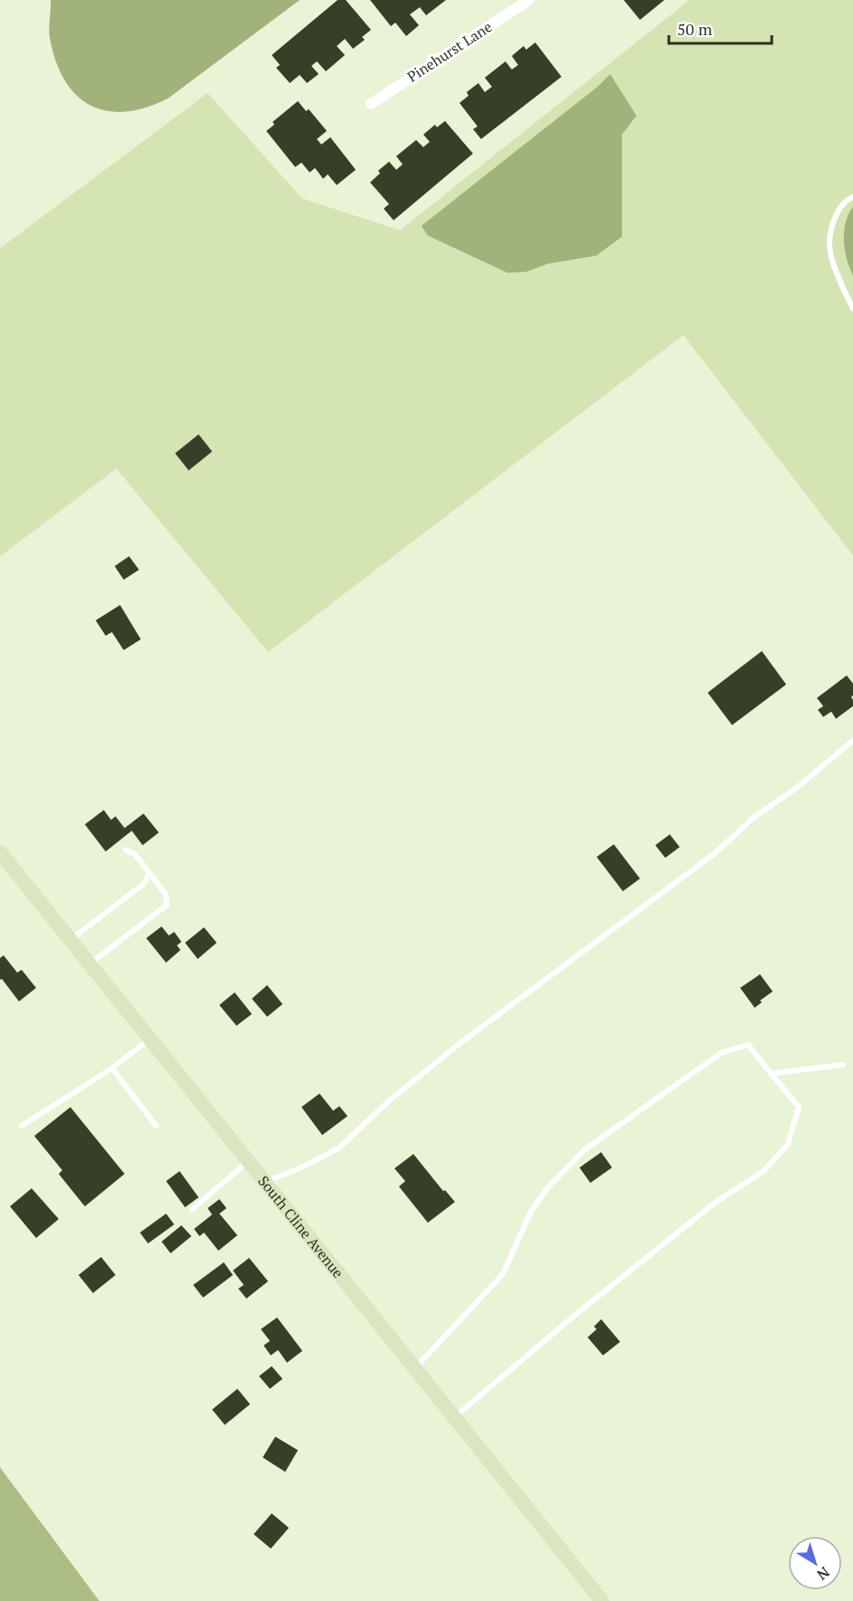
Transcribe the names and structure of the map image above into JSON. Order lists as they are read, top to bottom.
{
  "streets": {
    "street": ["Pinehurst Lane", "South Cline Avenue"]
  },
  "scale_bar": "50 m",
  "north": "bottom right"
}
